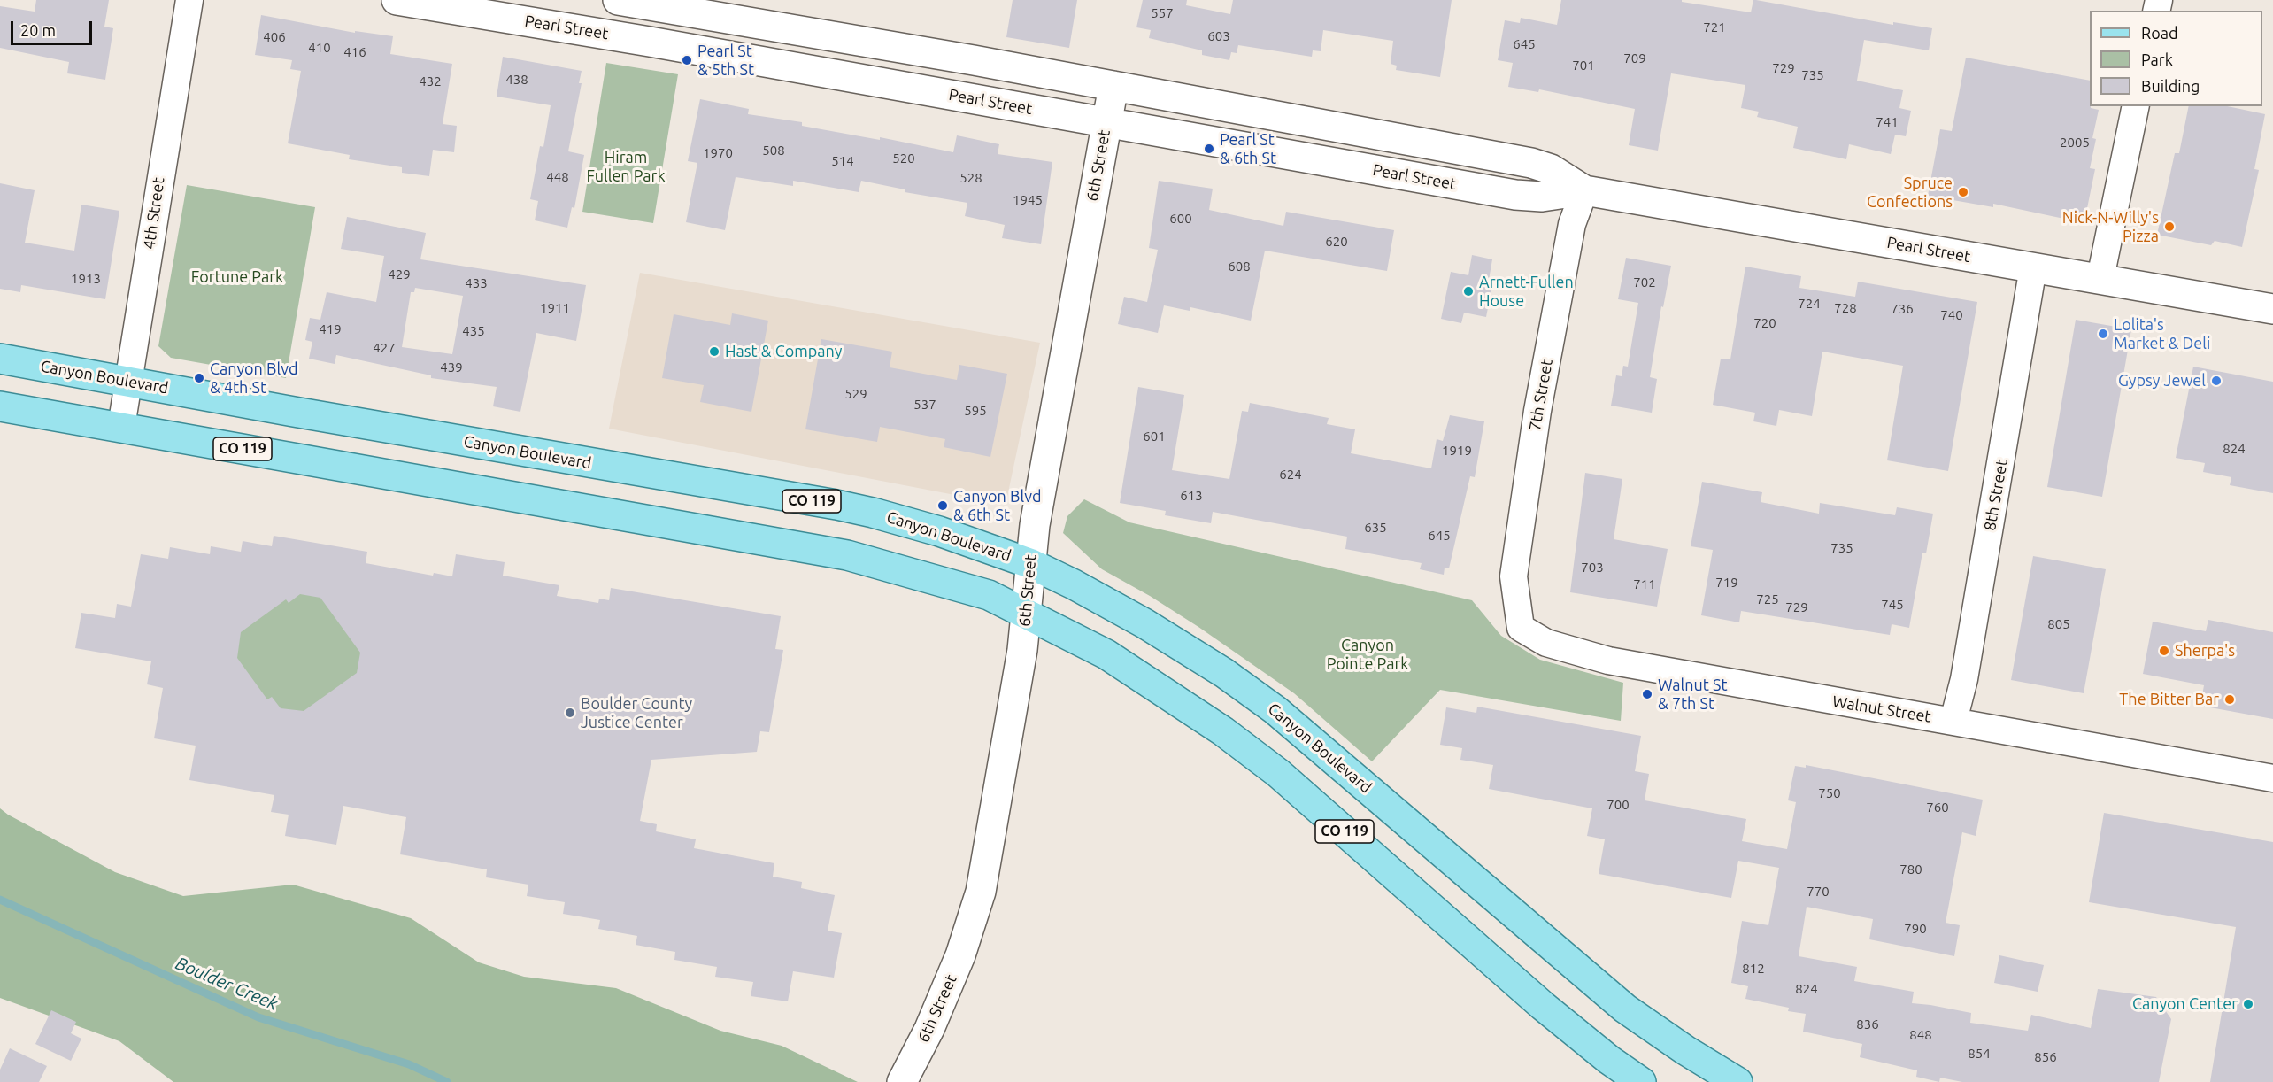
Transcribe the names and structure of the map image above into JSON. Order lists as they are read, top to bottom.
{
  "streets": {
    "main road": ["Canyon Boulevard", "CO 119"],
    "street": [
      "Pearl Street",
      "6th Street",
      "4th Street",
      "7th Street",
      "8th Street",
      "Walnut Street"
    ]
  },
  "crossings": [
    ["Pearl Street", "6th Street"],
    ["Pearl Street", "7th Street"],
    ["Pearl Street", "8th Street"],
    ["6th Street", "Canyon Boulevard"],
    ["6th Street", "CO 119"],
    ["4th Street", "Canyon Boulevard"],
    ["4th Street", "CO 119"],
    ["7th Street", "Walnut Street"],
    ["8th Street", "Walnut Street"]
  ],
  "water": ["Boulder Creek"],
  "parks": ["Hiram Fullen Park", "Fortune Park", "Canyon Pointe Park"],
  "places": [
    "Pearl St & 5th St",
    "Pearl St & 6th St",
    "Spruce Confections",
    "Nick-N-Willy's Pizza",
    "Arnett-Fullen House",
    "Lolita's Market & Deli",
    "Hast & Company",
    "Canyon Blvd & 4th St",
    "Gypsy Jewel",
    "Canyon Blvd & 6th St",
    "Sherpa's",
    "Walnut St & 7th St",
    "The Bitter Bar",
    "Boulder County Justice Center",
    "Canyon Center"
  ],
  "house_numbers": [
    "557",
    "721",
    "603",
    "406",
    "645",
    "410",
    "416",
    "709",
    "701",
    "729",
    "735",
    "438",
    "432",
    "741",
    "2005",
    "508",
    "1970",
    "520",
    "514",
    "448",
    "528",
    "1945",
    "600",
    "620",
    "608",
    "429",
    "1913",
    "702",
    "433",
    "724",
    "1911",
    "728",
    "736",
    "740",
    "720",
    "419",
    "435",
    "427",
    "439",
    "529",
    "537",
    "595",
    "601",
    "824",
    "1919",
    "624",
    "613",
    "635",
    "645",
    "735",
    "703",
    "719",
    "711",
    "725",
    "745",
    "729",
    "805",
    "750",
    "700",
    "760",
    "780",
    "770",
    "790",
    "812",
    "824",
    "836",
    "848",
    "854",
    "856"
  ],
  "legend": ["Road", "Park", "Building"],
  "scale_bar": "20 m"
}
